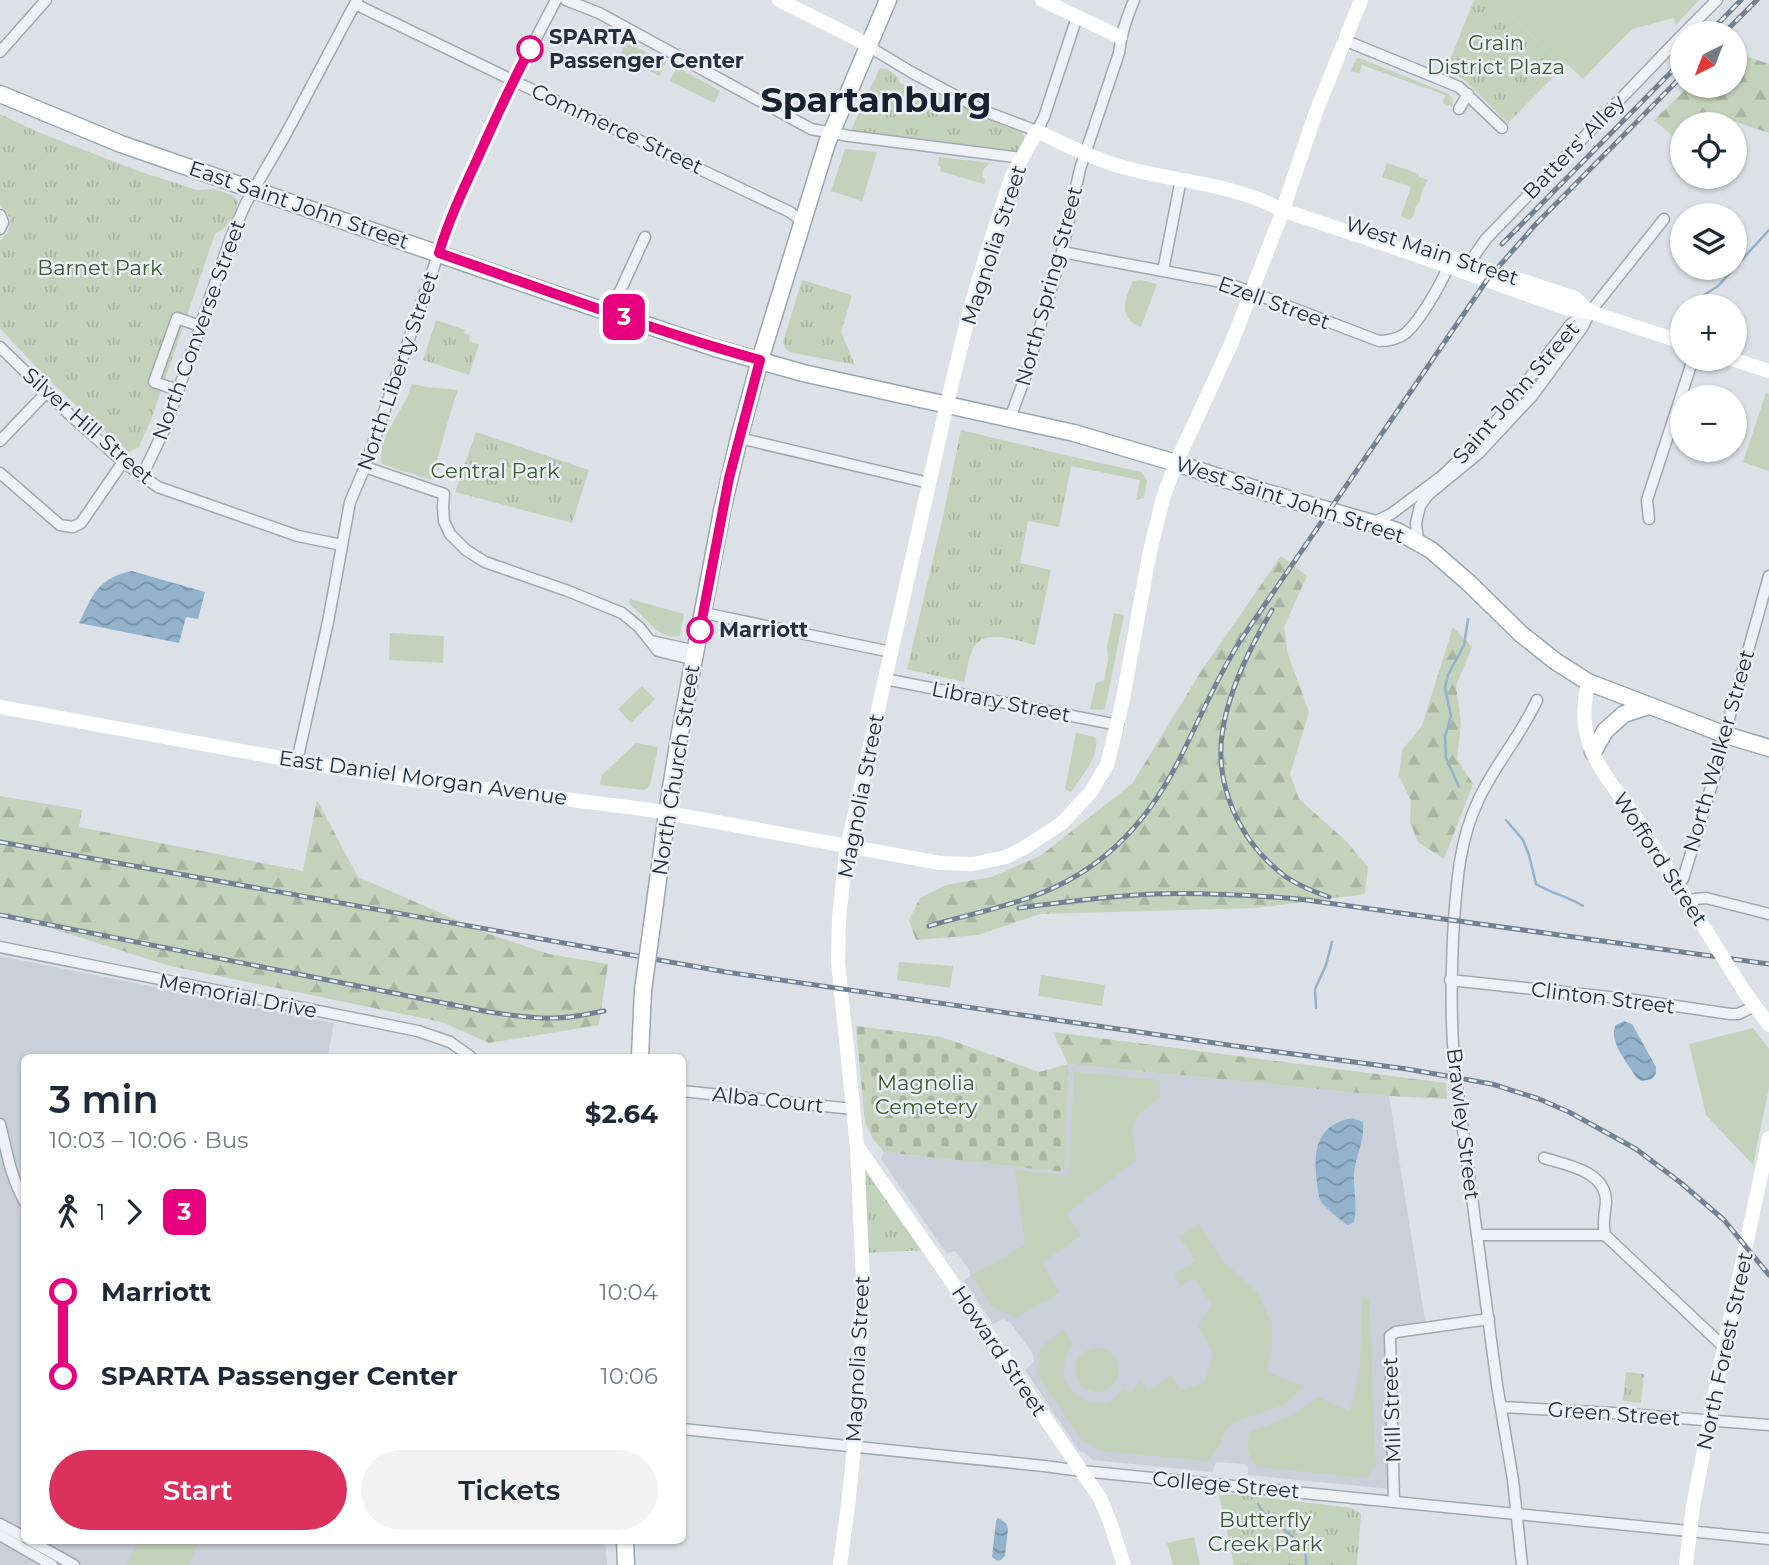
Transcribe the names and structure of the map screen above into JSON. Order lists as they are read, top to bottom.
{
  "streets": {
    "main road": ["East Saint John Street", "West Saint John Street", "North Church Street"],
    "street": [
      "Commerce Street",
      "Batters' Alley",
      "Magnolia Street",
      "West Main Street",
      "North Spring Street",
      "Ezell Street",
      "North Converse Street",
      "North Liberty Street",
      "Saint John Street",
      "Silver Hill Street",
      "Library Street",
      "North Walker Street",
      "East Daniel Morgan Avenue",
      "Wofford Street",
      "Memorial Drive",
      "Clinton Street",
      "Alba Court",
      "Brawley Street",
      "Howard Street",
      "North Forest Street",
      "Mill Street",
      "Green Street",
      "College Street"
    ]
  },
  "crossings": [
    ["Commerce Street", "North Converse Street"],
    ["Commerce Street", "North Liberty Street"],
    ["Commerce Street", "North Church Street"],
    ["Batters' Alley", "West Main Street"],
    ["East Saint John Street", "North Converse Street"],
    ["East Saint John Street", "North Liberty Street"],
    ["East Saint John Street", "West Saint John Street"],
    ["East Saint John Street", "North Church Street"],
    ["Magnolia Street", "West Main Street"],
    ["Magnolia Street", "West Saint John Street"],
    ["Magnolia Street", "Library Street"],
    ["Magnolia Street", "East Daniel Morgan Avenue"],
    ["Magnolia Street", "Alba Court"],
    ["Magnolia Street", "Howard Street"],
    ["Magnolia Street", "College Street"],
    ["West Main Street", "North Spring Street"],
    ["West Main Street", "Ezell Street"],
    ["West Main Street", "Saint John Street"],
    ["West Main Street", "North Church Street"],
    ["West Main Street", "East Daniel Morgan Avenue"],
    ["North Spring Street", "Ezell Street"],
    ["North Spring Street", "West Saint John Street"],
    ["Ezell Street", "East Daniel Morgan Avenue"],
    ["North Converse Street", "Silver Hill Street"],
    ["North Liberty Street", "Silver Hill Street"],
    ["North Liberty Street", "East Daniel Morgan Avenue"],
    ["Saint John Street", "West Saint John Street"],
    ["West Saint John Street", "North Walker Street"],
    ["West Saint John Street", "North Church Street"],
    ["West Saint John Street", "East Daniel Morgan Avenue"],
    ["West Saint John Street", "Wofford Street"],
    ["Library Street", "East Daniel Morgan Avenue"],
    ["North Walker Street", "Wofford Street"],
    ["North Church Street", "East Daniel Morgan Avenue"],
    ["Wofford Street", "Clinton Street"],
    ["Clinton Street", "Brawley Street"],
    ["Brawley Street", "Mill Street"],
    ["Brawley Street", "Green Street"],
    ["Brawley Street", "College Street"],
    ["Howard Street", "College Street"],
    ["North Forest Street", "Green Street"],
    ["North Forest Street", "College Street"],
    ["Mill Street", "College Street"]
  ],
  "districts": ["Spartanburg"],
  "parks": [
    "Grain District Plaza",
    "Barnet Park",
    "Central Park",
    "Magnolia Cemetery",
    "Butterfly Creek Park"
  ],
  "places": ["SPARTA Passenger Center", "Marriott"],
  "lines": ["bus line 3"],
  "north": "bottom left",
  "page": {
    "on_map": "3",
    "map_buttons": ["+", "−"],
    "heading": ["3 min", "10:03 – 10:06 · Bus", "$2.64"],
    "legs": ["1", "3"],
    "list": [
      {
        "name": "Marriott",
        "value": "10:04"
      },
      {
        "name": "SPARTA Passenger Center",
        "value": "10:06"
      }
    ],
    "buttons": ["Start", "Tickets"]
  }
}
